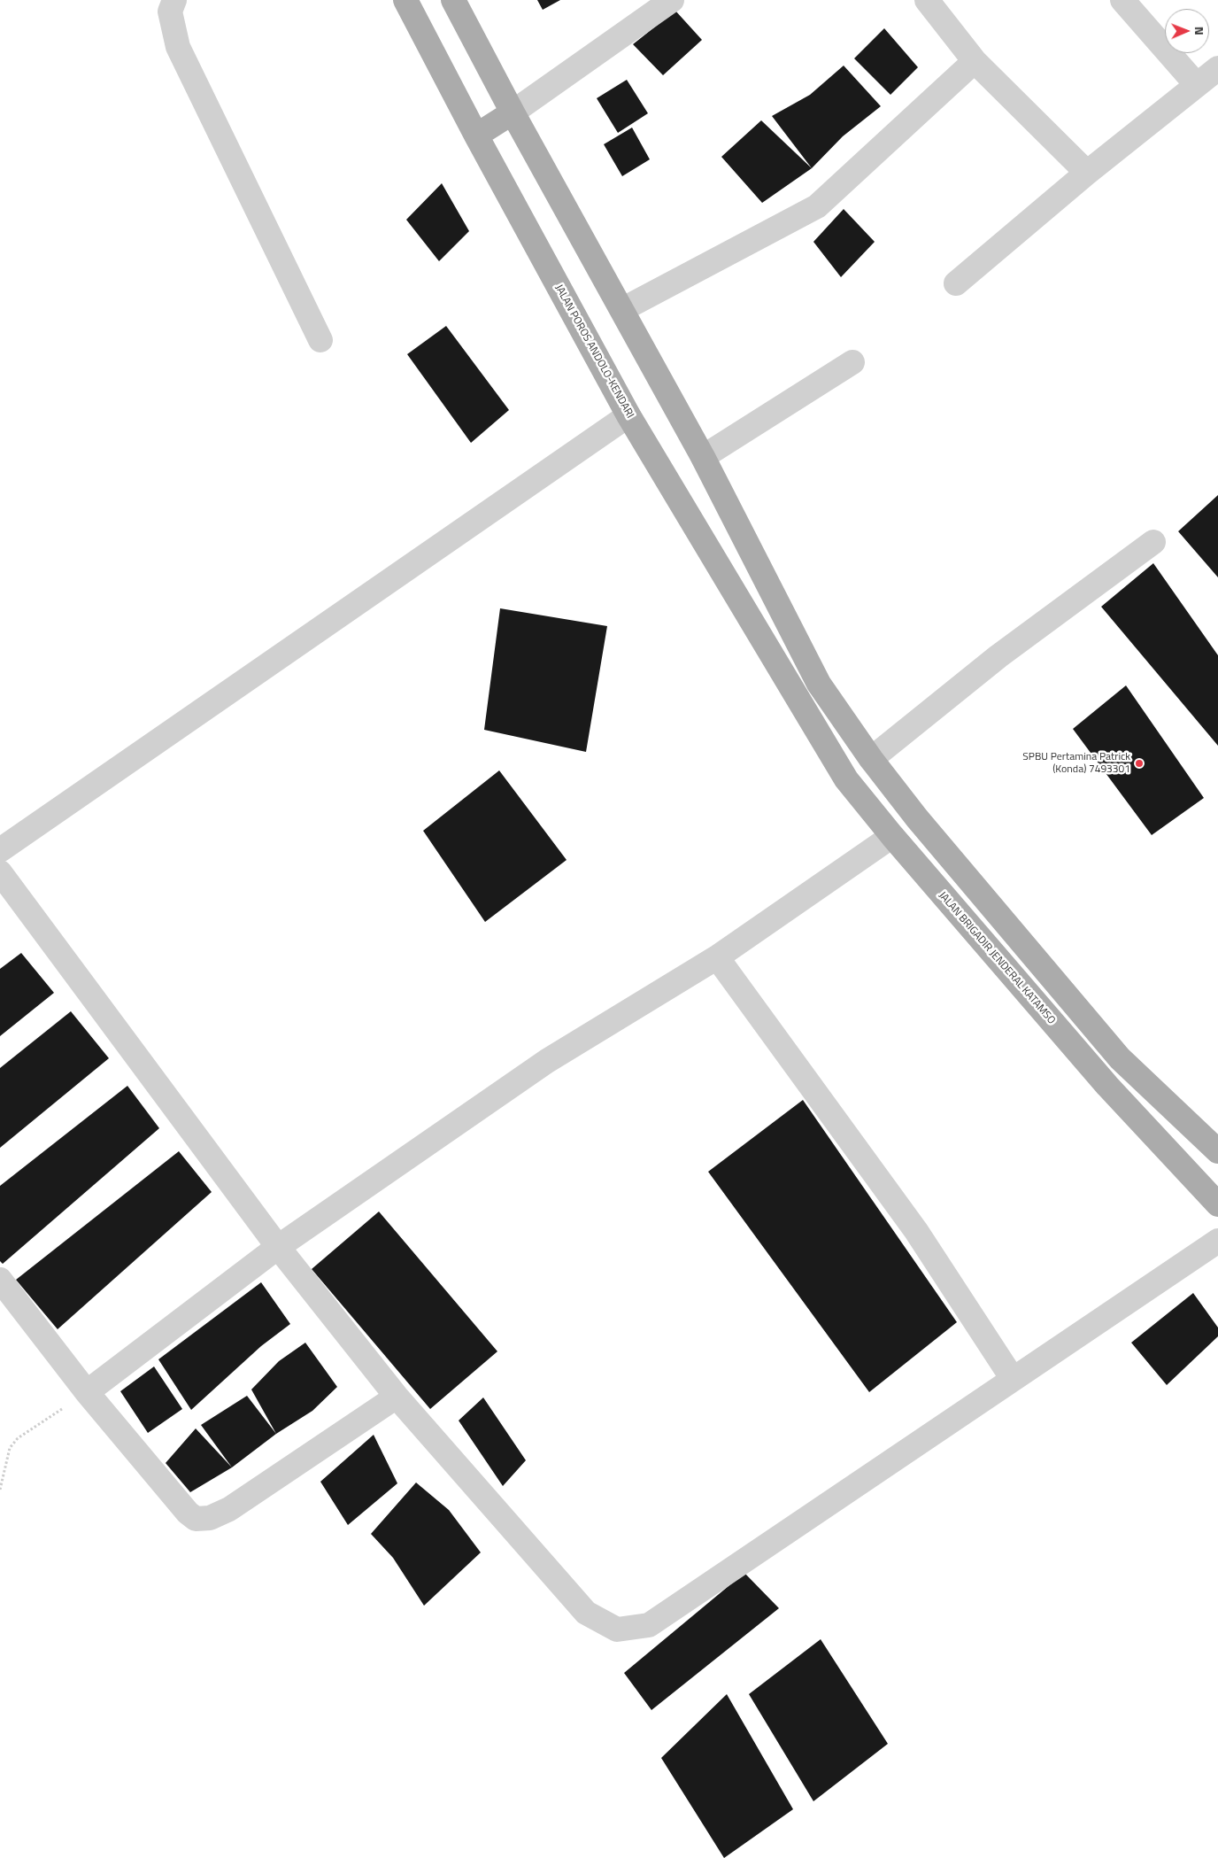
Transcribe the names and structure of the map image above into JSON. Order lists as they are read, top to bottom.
{
  "streets": {
    "main road": ["JALAN POROS ANDOLO-KENDARI", "JALAN BRIGADIR JENDERAL KATAMSO"]
  },
  "crossings": [
    ["JALAN POROS ANDOLO-KENDARI", "JALAN BRIGADIR JENDERAL KATAMSO"]
  ],
  "places": ["SPBU Pertamina Patrick (Konda) 7493301"],
  "north": "right"
}
